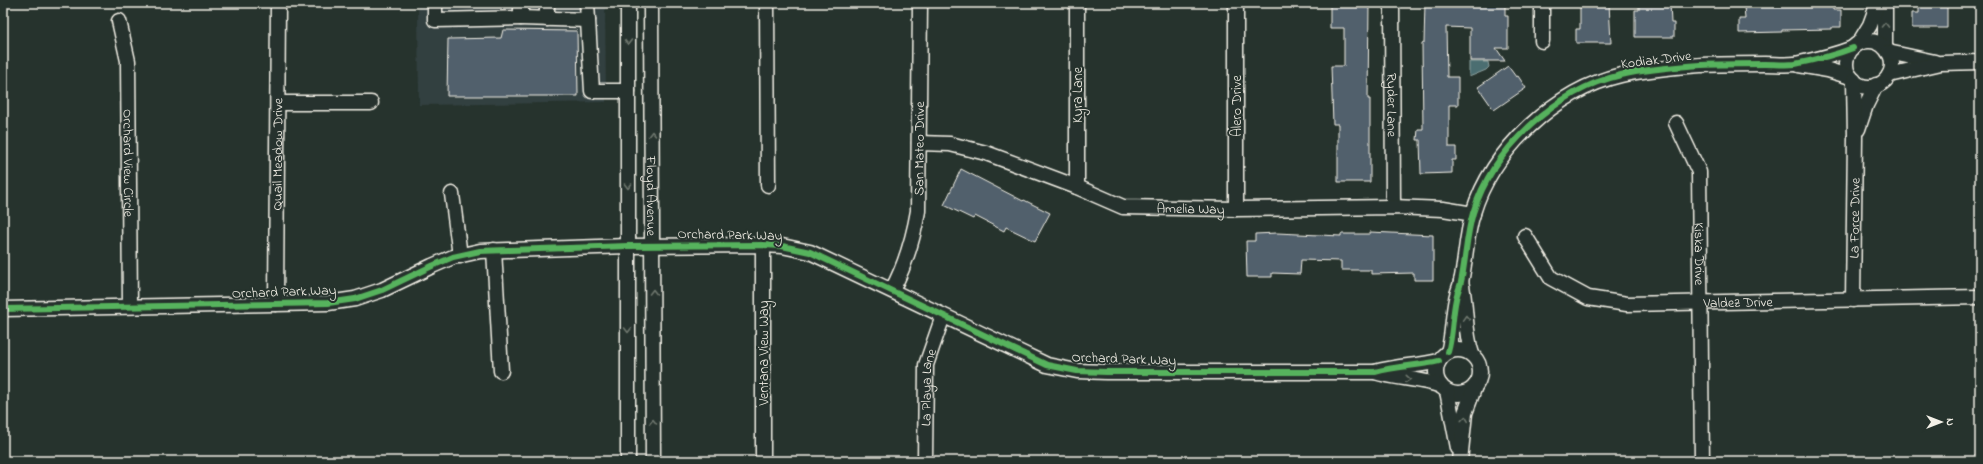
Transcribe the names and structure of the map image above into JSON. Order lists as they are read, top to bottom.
{
  "streets": {
    "street": [
      "Kodiak Drive",
      "Kyra Lane",
      "Ryder Lane",
      "Alero Drive",
      "San Mateo Drive",
      "Quail Meadow Drive",
      "Orchard View Circle",
      "Floyd Avenue",
      "Amelia Way",
      "La Force Drive",
      "Orchard Park Way",
      "Kiska Drive",
      "Valdez Drive",
      "Ventana View Way",
      "La Playa Lane"
    ]
  },
  "crossings": [
    ["Kodiak Drive", "Amelia Way"],
    ["Kodiak Drive", "La Force Drive"],
    ["Kodiak Drive", "Orchard Park Way"],
    ["Kyra Lane", "Amelia Way"],
    ["Ryder Lane", "Amelia Way"],
    ["Alero Drive", "Amelia Way"],
    ["San Mateo Drive", "Amelia Way"],
    ["San Mateo Drive", "Orchard Park Way"],
    ["Quail Meadow Drive", "Orchard Park Way"],
    ["Orchard View Circle", "Orchard Park Way"],
    ["Floyd Avenue", "Orchard Park Way"],
    ["La Force Drive", "Valdez Drive"],
    ["Orchard Park Way", "Ventana View Way"],
    ["Orchard Park Way", "La Playa Lane"],
    ["Kiska Drive", "Valdez Drive"]
  ],
  "north": "right"
}
